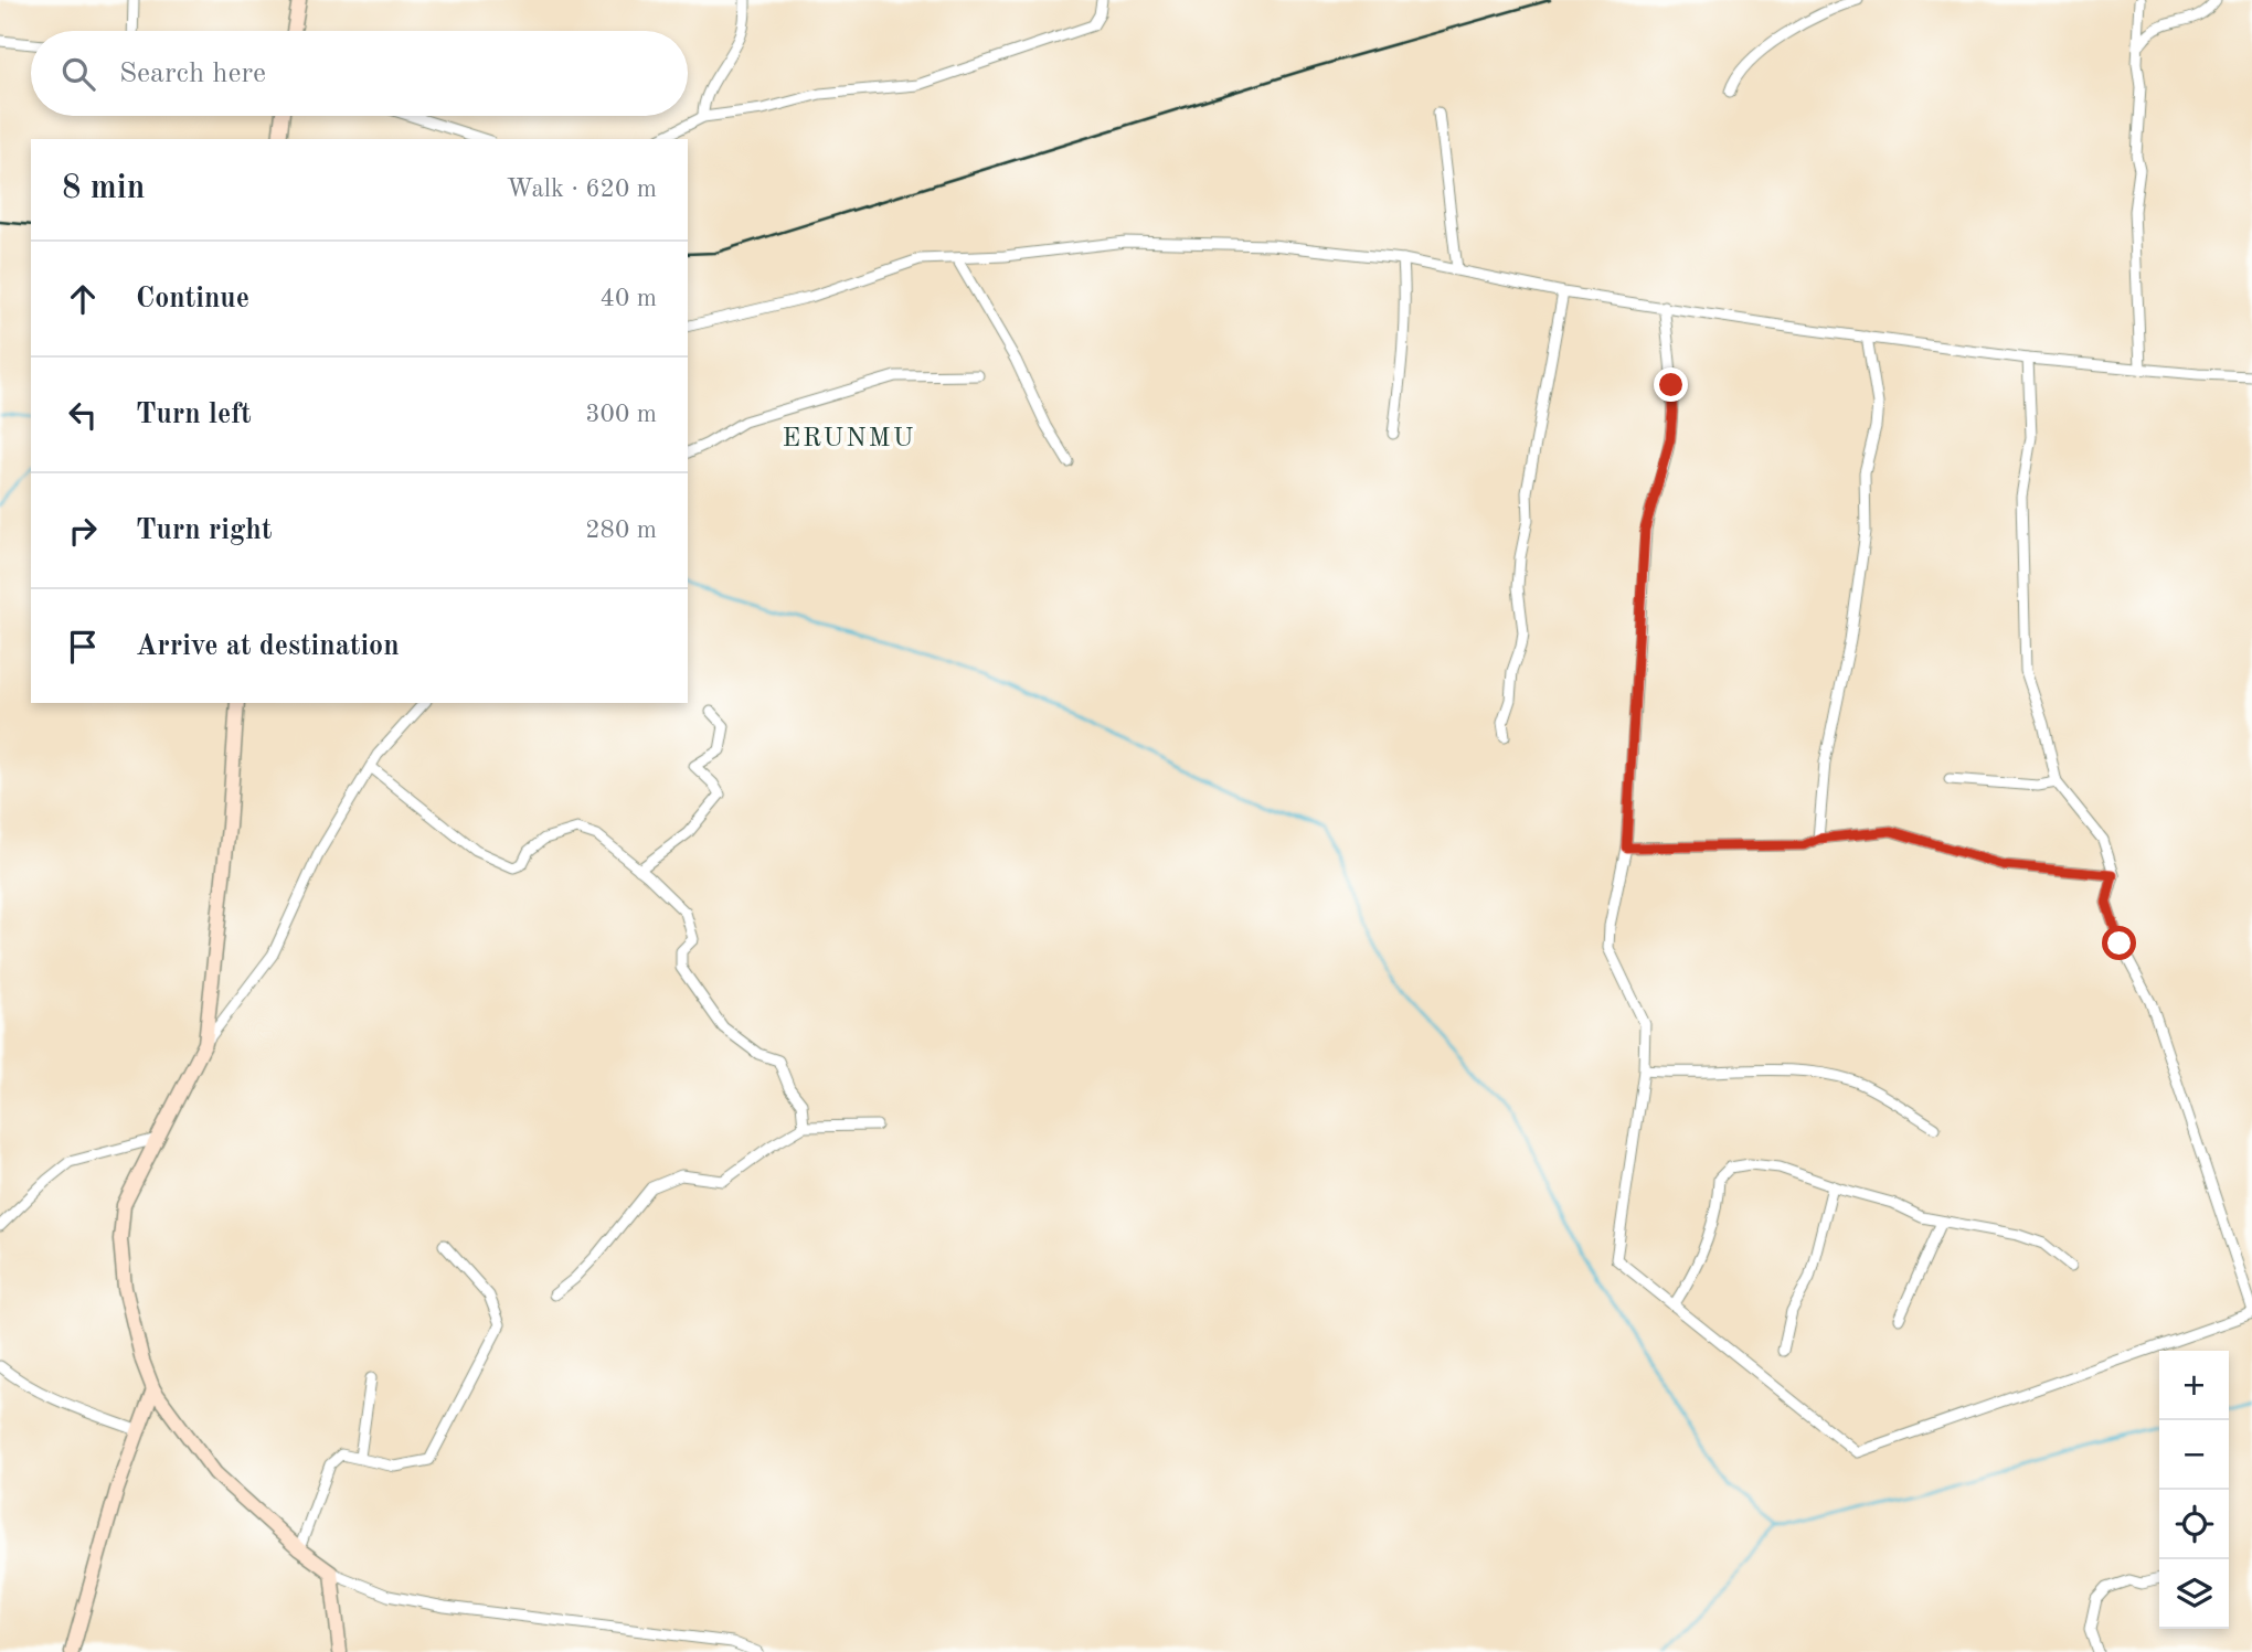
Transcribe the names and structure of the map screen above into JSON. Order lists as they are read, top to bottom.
{
  "districts": ["ERUNMU"],
  "page": {
    "search": "Search here",
    "heading": ["8 min", "Walk · 620 m"],
    "list": [
      ["Continue", "40 m"],
      ["Turn left", "300 m"],
      ["Turn right", "280 m"],
      "Arrive at destination"
    ],
    "map_buttons": ["+", "−"]
  }
}
